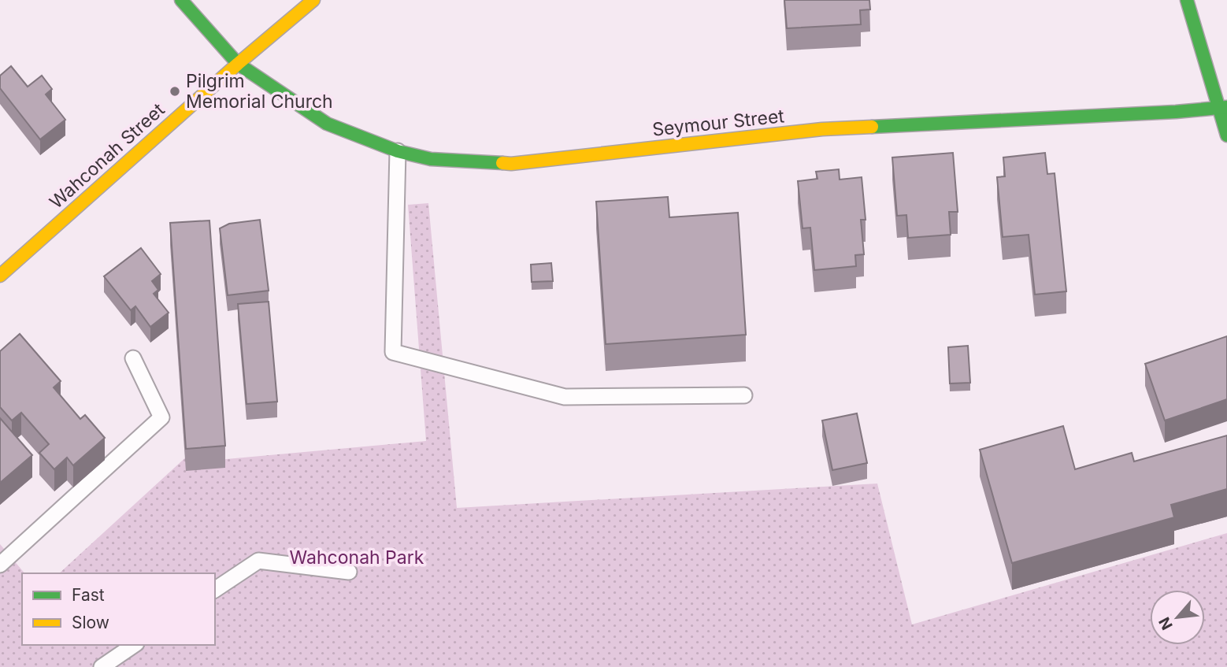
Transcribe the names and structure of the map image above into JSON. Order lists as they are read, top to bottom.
{
  "streets": {
    "street": ["Seymour Street", "Wahconah Street"]
  },
  "crossings": [
    ["Seymour Street", "Wahconah Street"]
  ],
  "parks": ["Wahconah Park"],
  "places": ["Pilgrim Memorial Church"],
  "legend": ["Fast", "Slow"],
  "north": "bottom left"
}
